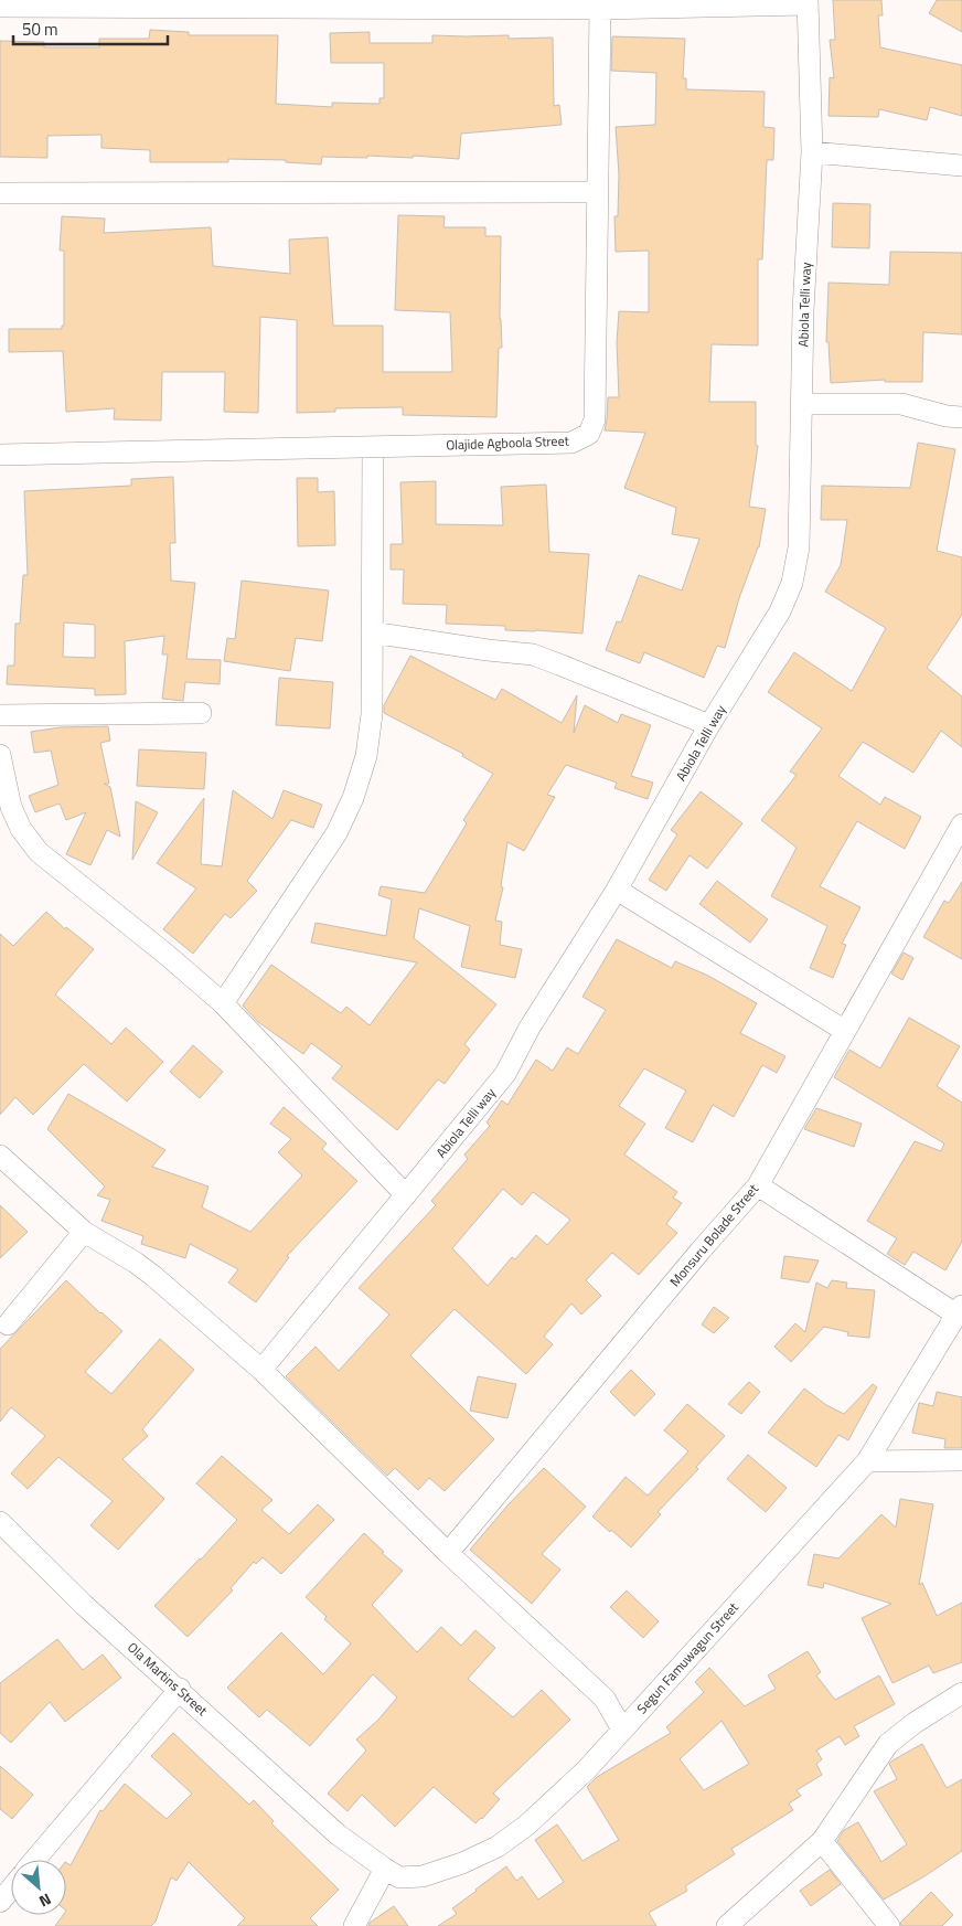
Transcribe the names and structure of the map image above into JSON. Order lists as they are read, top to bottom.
{
  "streets": {
    "street": [
      "Abiola Telli way",
      "Olajide Agboola Street",
      "Monsuru Bolade Street",
      "Segun Famuwagun Street",
      "Ola Martins Street"
    ]
  },
  "crossings": [
    ["Segun Famuwagun Street", "Ola Martins Street"]
  ],
  "scale_bar": "50 m",
  "north": "bottom right"
}
